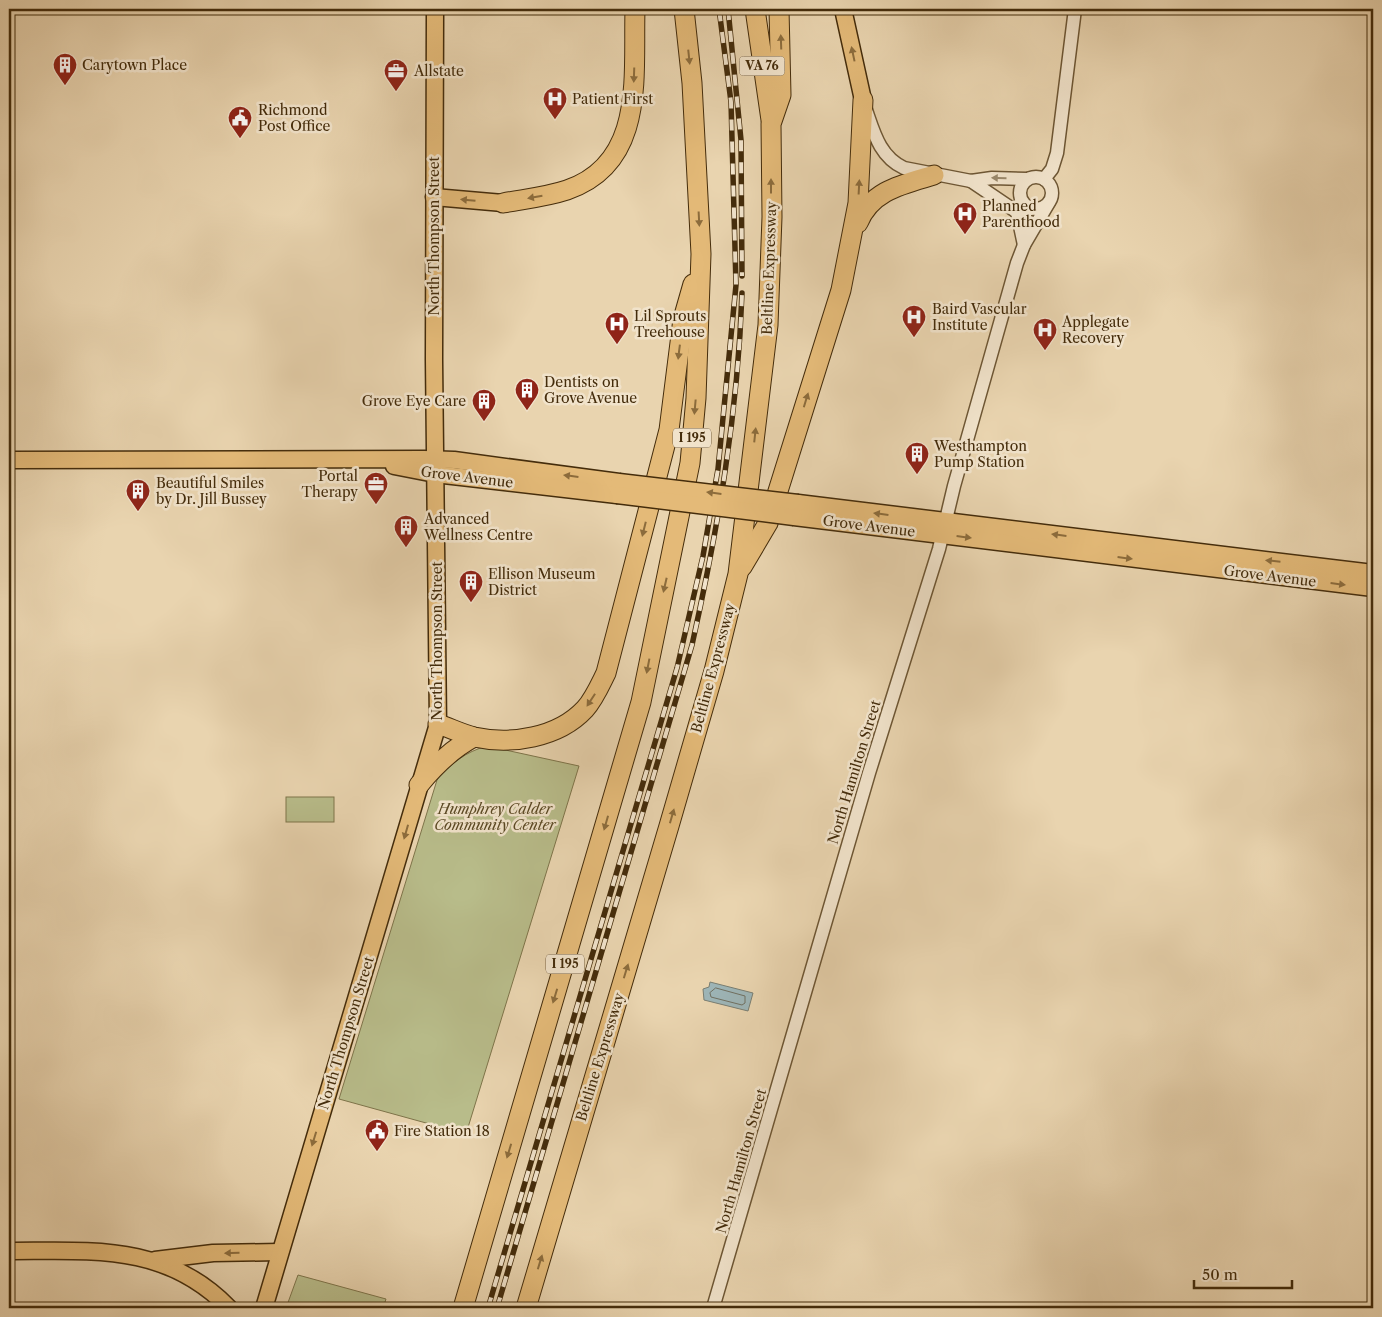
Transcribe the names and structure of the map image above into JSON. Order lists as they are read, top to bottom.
{
  "streets": {
    "highway": ["VA 76", "Beltline Expressway", "I 195"],
    "main road": ["North Thompson Street", "Grove Avenue"],
    "street": ["North Hamilton Street"]
  },
  "crossings": [
    ["VA 76", "Beltline Expressway"],
    ["North Thompson Street", "Grove Avenue"],
    ["Grove Avenue", "North Hamilton Street"]
  ],
  "one_way": ["North Thompson Street"],
  "parks": ["Humphrey Calder Community Center"],
  "places": {
    "building": [
      "Carytown Place",
      "Dentists on Grove Avenue",
      "Grove Eye Care",
      "Westhampton Pump Station",
      "Beautiful Smiles by Dr. Jill Bussey",
      "Advanced Wellness Centre",
      "Ellison Museum District"
    ],
    "office": ["Allstate", "Portal Therapy"],
    "hospital": [
      "Patient First",
      "Planned Parenthood",
      "Baird Vascular Institute",
      "Lil Sprouts Treehouse",
      "Applegate Recovery"
    ],
    "public building": ["Richmond Post Office", "Fire Station 18"]
  },
  "scale_bar": "50 m"
}
